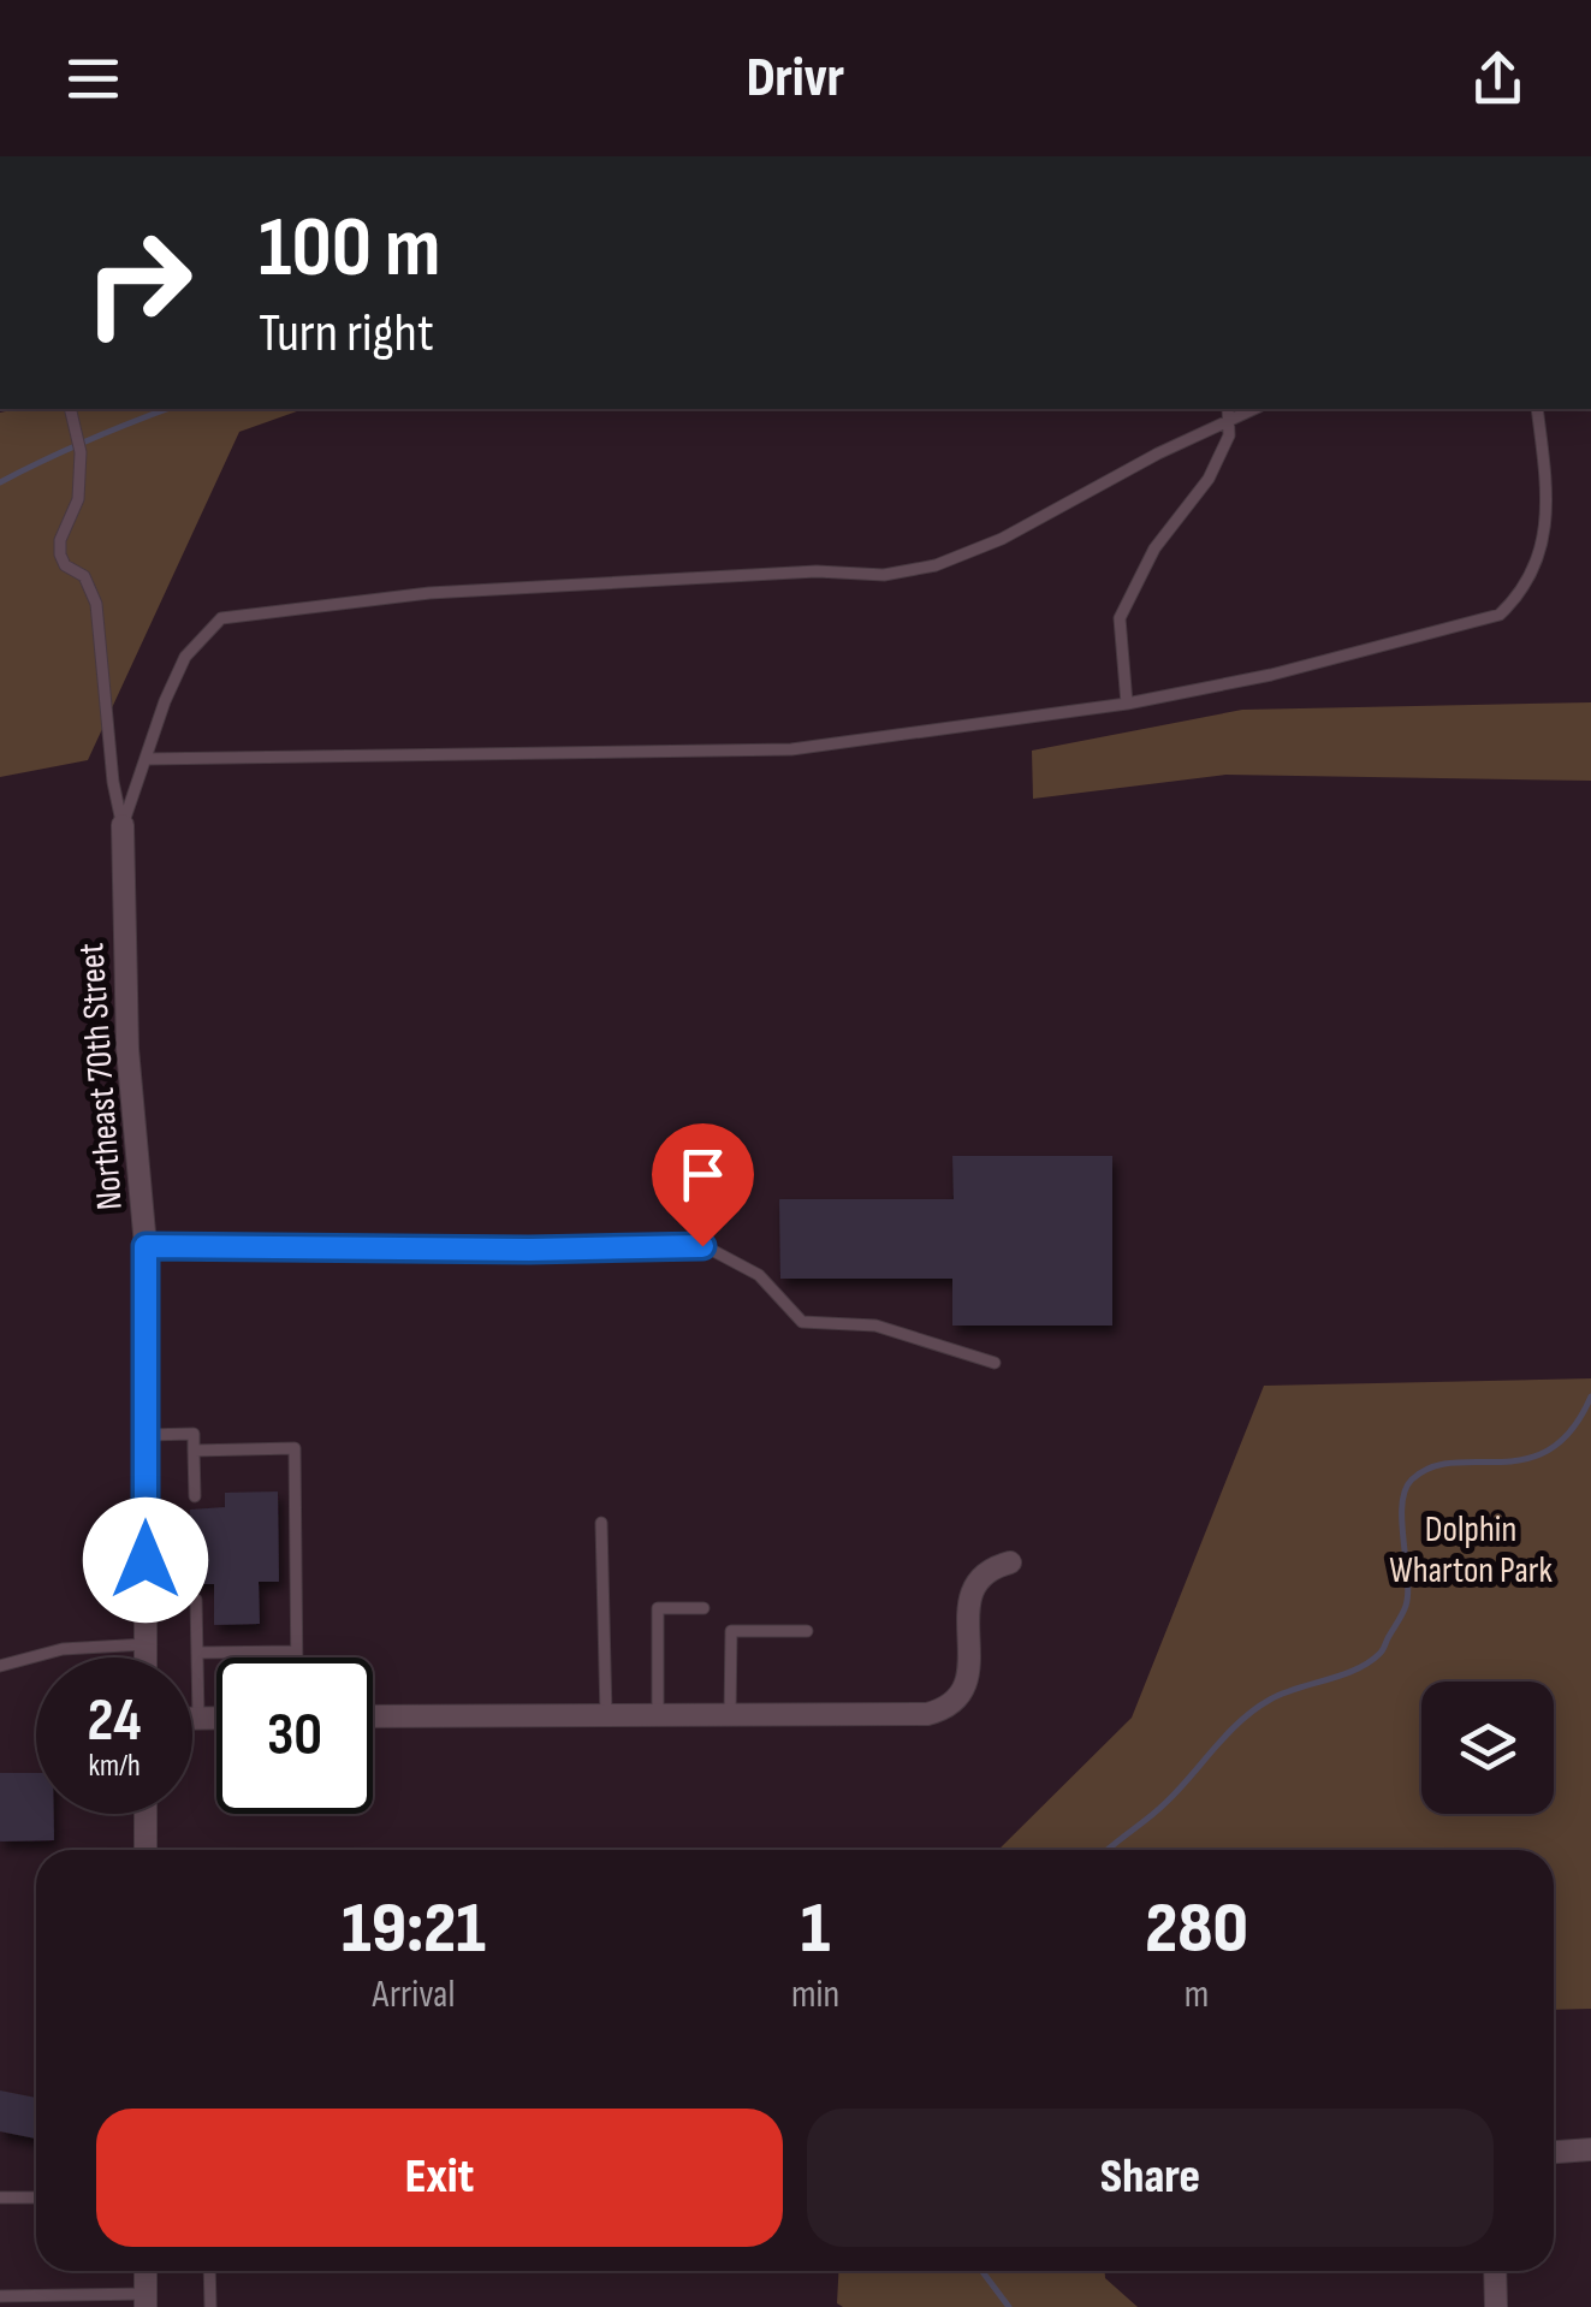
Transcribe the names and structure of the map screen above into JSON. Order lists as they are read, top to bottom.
{
  "streets": {
    "street": ["Northeast 70th Street"]
  },
  "parks": ["Dolphin Wharton Park"],
  "page": {
    "header": "Drivr",
    "turn": ["100 m", "Turn right"],
    "speed": "24 km/h",
    "limit": "30",
    "eta": [
      "19:21",
      "Arrival",
      "1",
      "min",
      "280",
      "m"
    ],
    "buttons": ["Exit", "Share"]
  }
}
